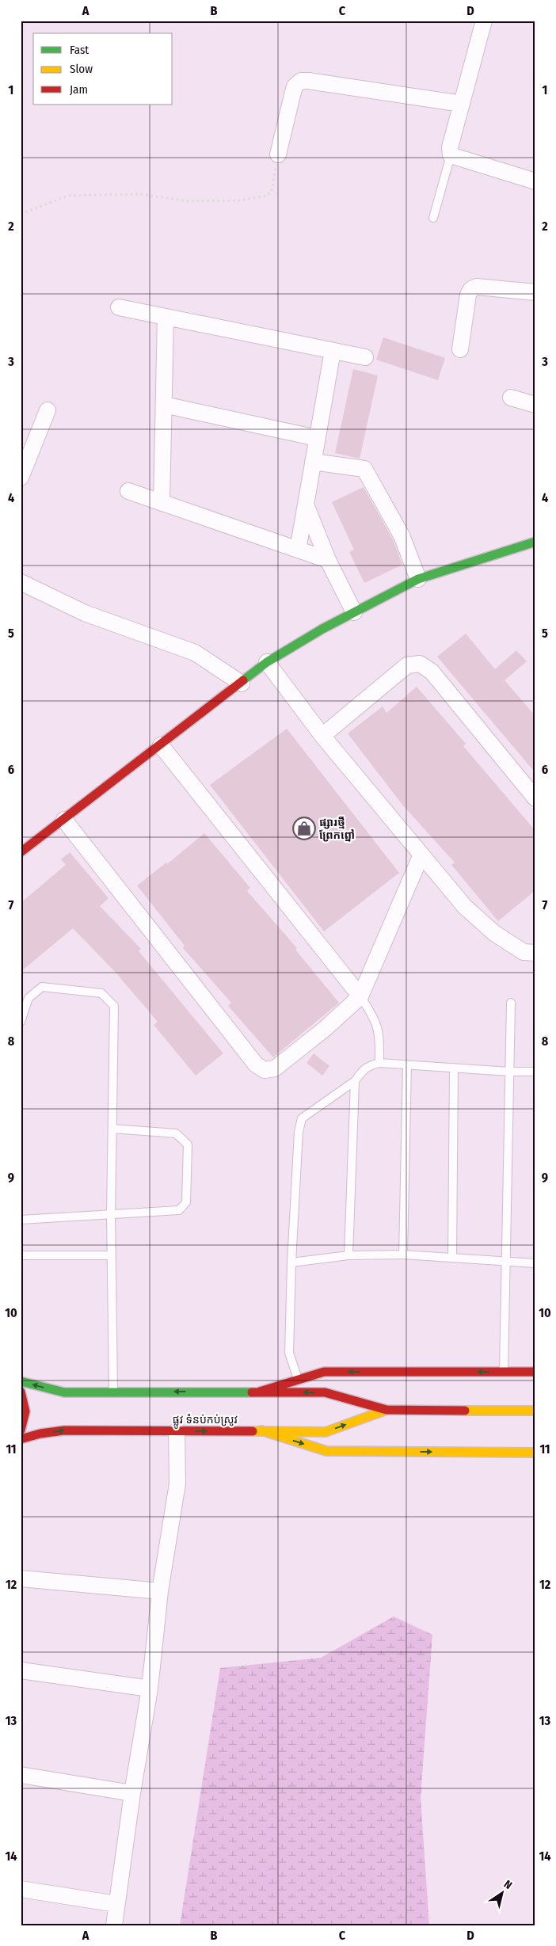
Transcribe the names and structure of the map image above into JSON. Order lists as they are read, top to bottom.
{
  "streets": {
    "main road": ["ផ្លូវ ទំនប់កប់ស្រូវ"]
  },
  "places": {
    "shop": ["ផ្សារថ្មី ព្រែកព្នៅ"]
  },
  "legend": ["Fast", "Slow", "Jam"],
  "north": "top right",
  "grid": {
    "columns": [
      "A",
      "B",
      "C",
      "D"
    ],
    "rows": [
      "1",
      "2",
      "3",
      "4",
      "5",
      "6",
      "7",
      "8",
      "9",
      "10",
      "11",
      "12",
      "13",
      "14"
    ]
  }
}
